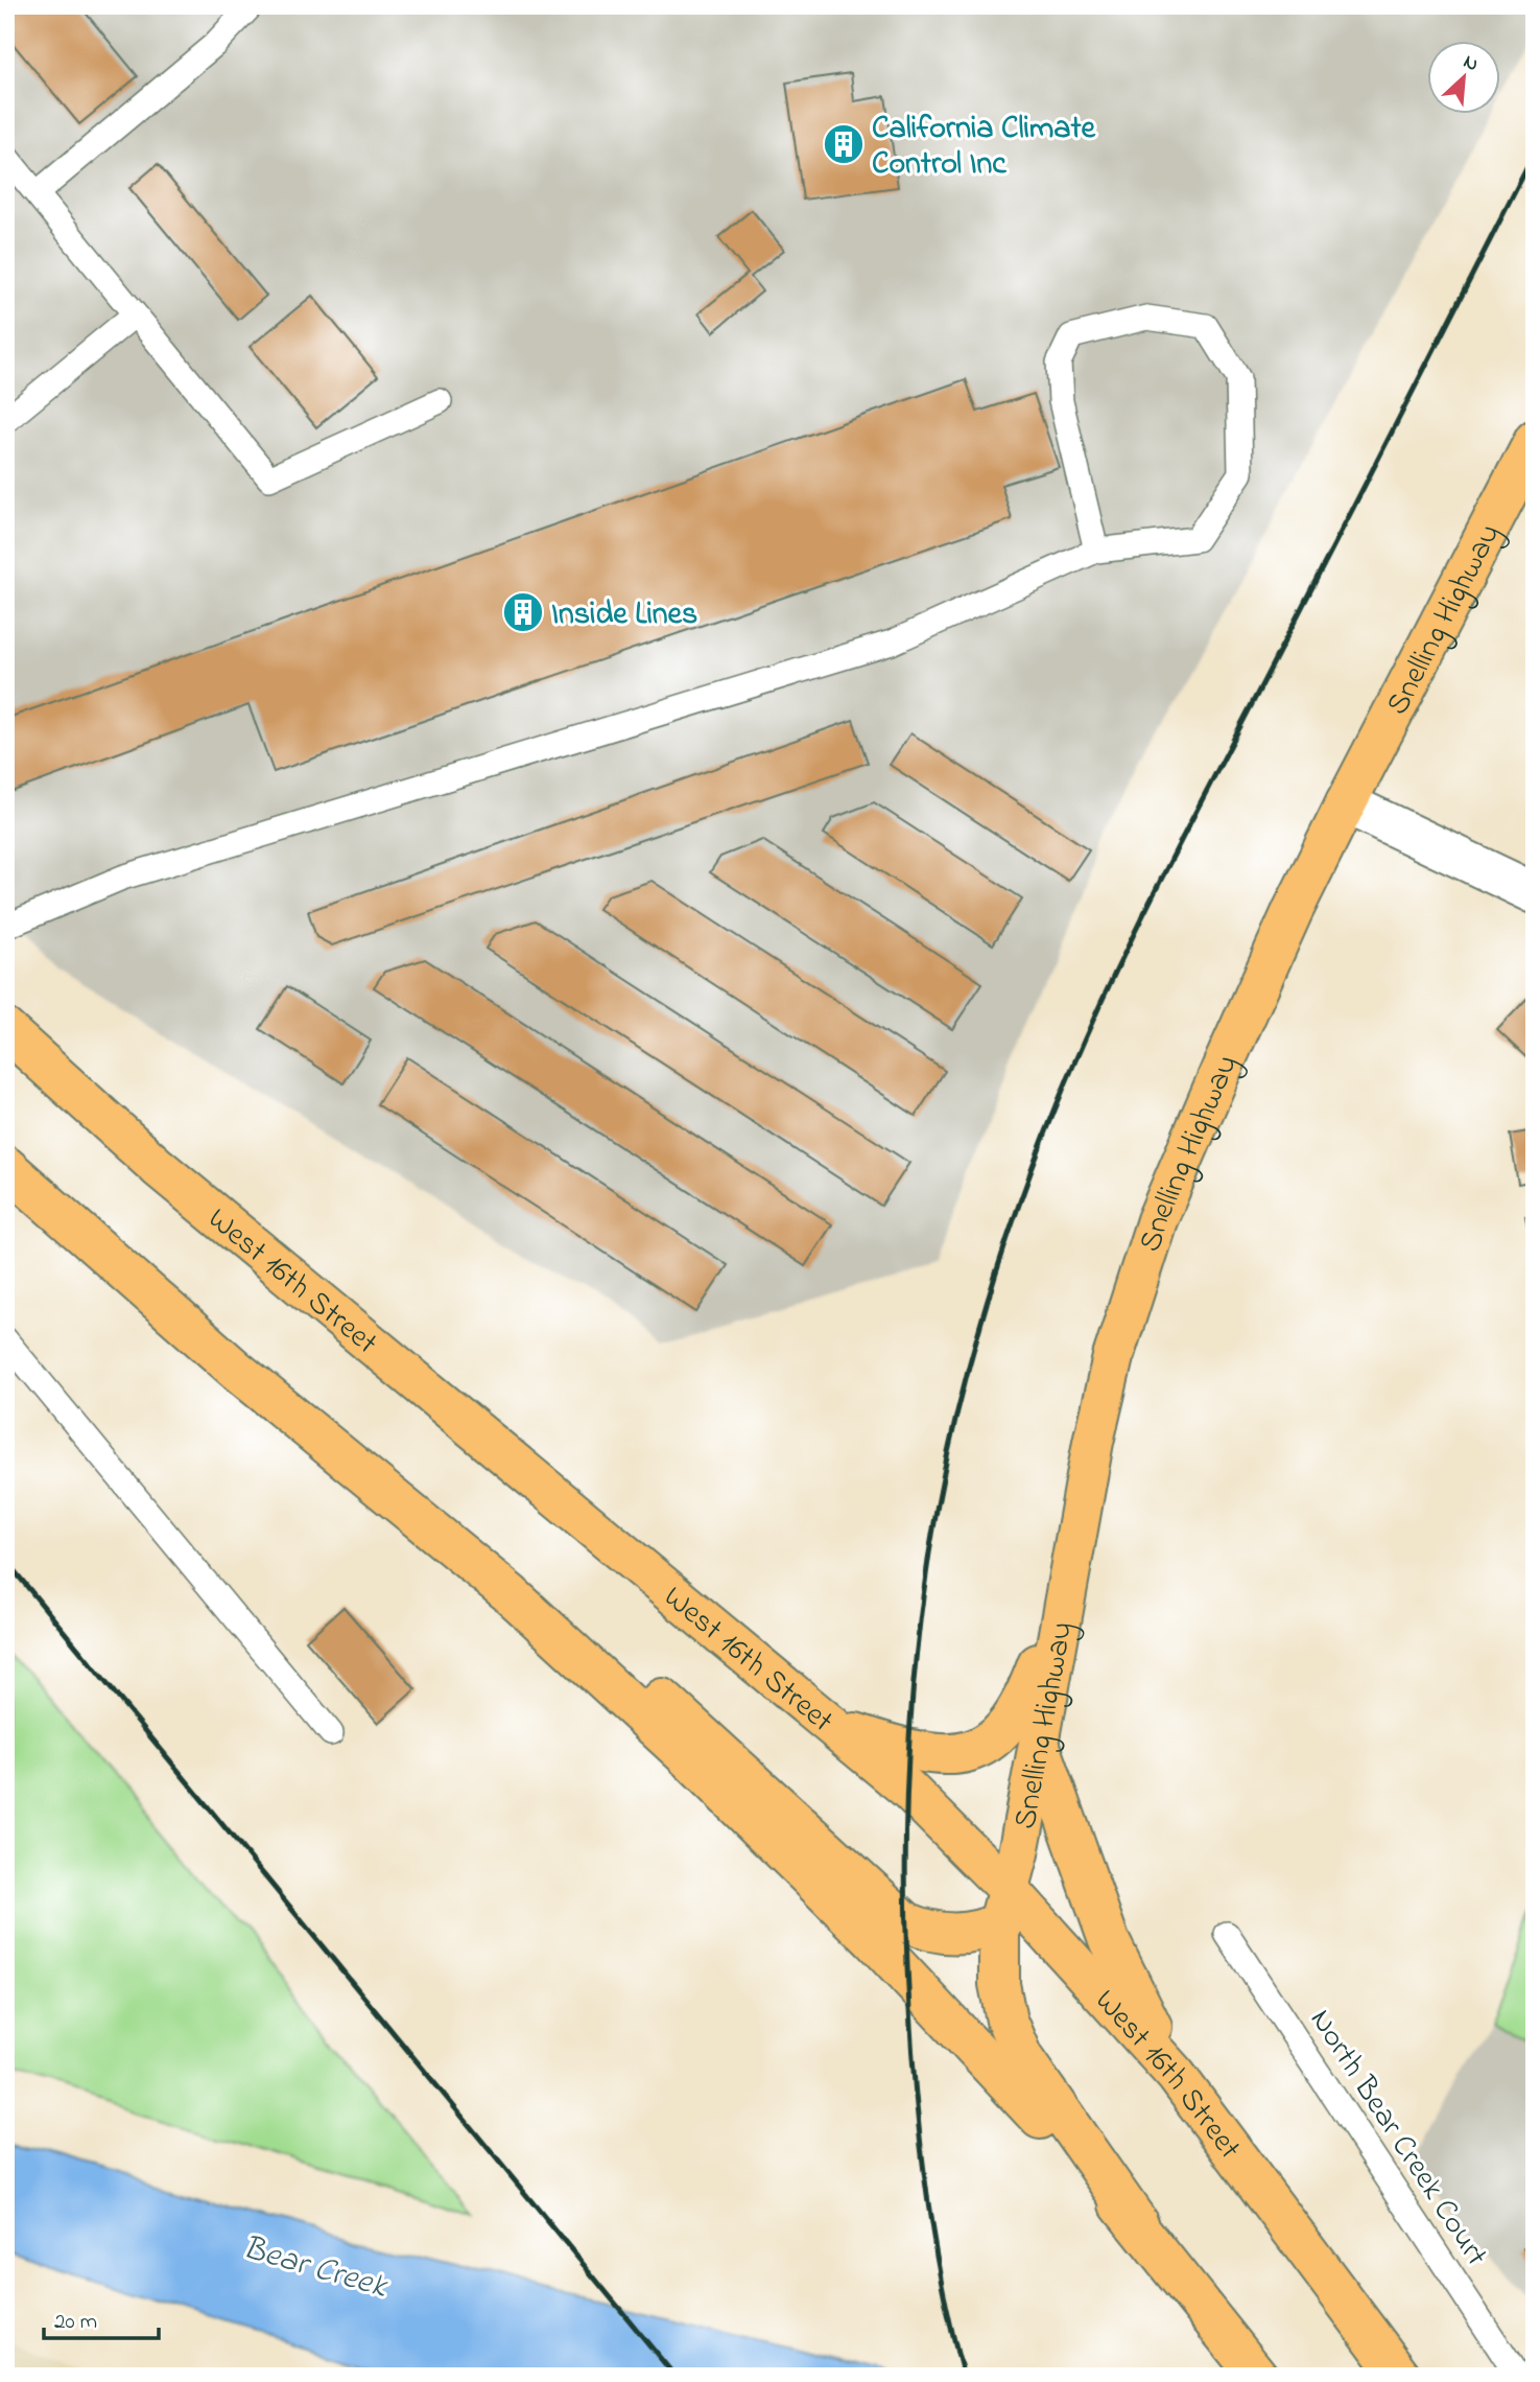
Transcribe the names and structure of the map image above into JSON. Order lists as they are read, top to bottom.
{
  "streets": {
    "main road": ["Snelling Highway", "West 16th Street"],
    "lane": ["North Bear Creek Court"]
  },
  "crossings": [
    ["Snelling Highway", "West 16th Street"]
  ],
  "water": ["Bear Creek"],
  "places": {
    "building": ["California Climate Control Inc", "Inside Lines"]
  },
  "scale_bar": "20 m",
  "north": "top right"
}
